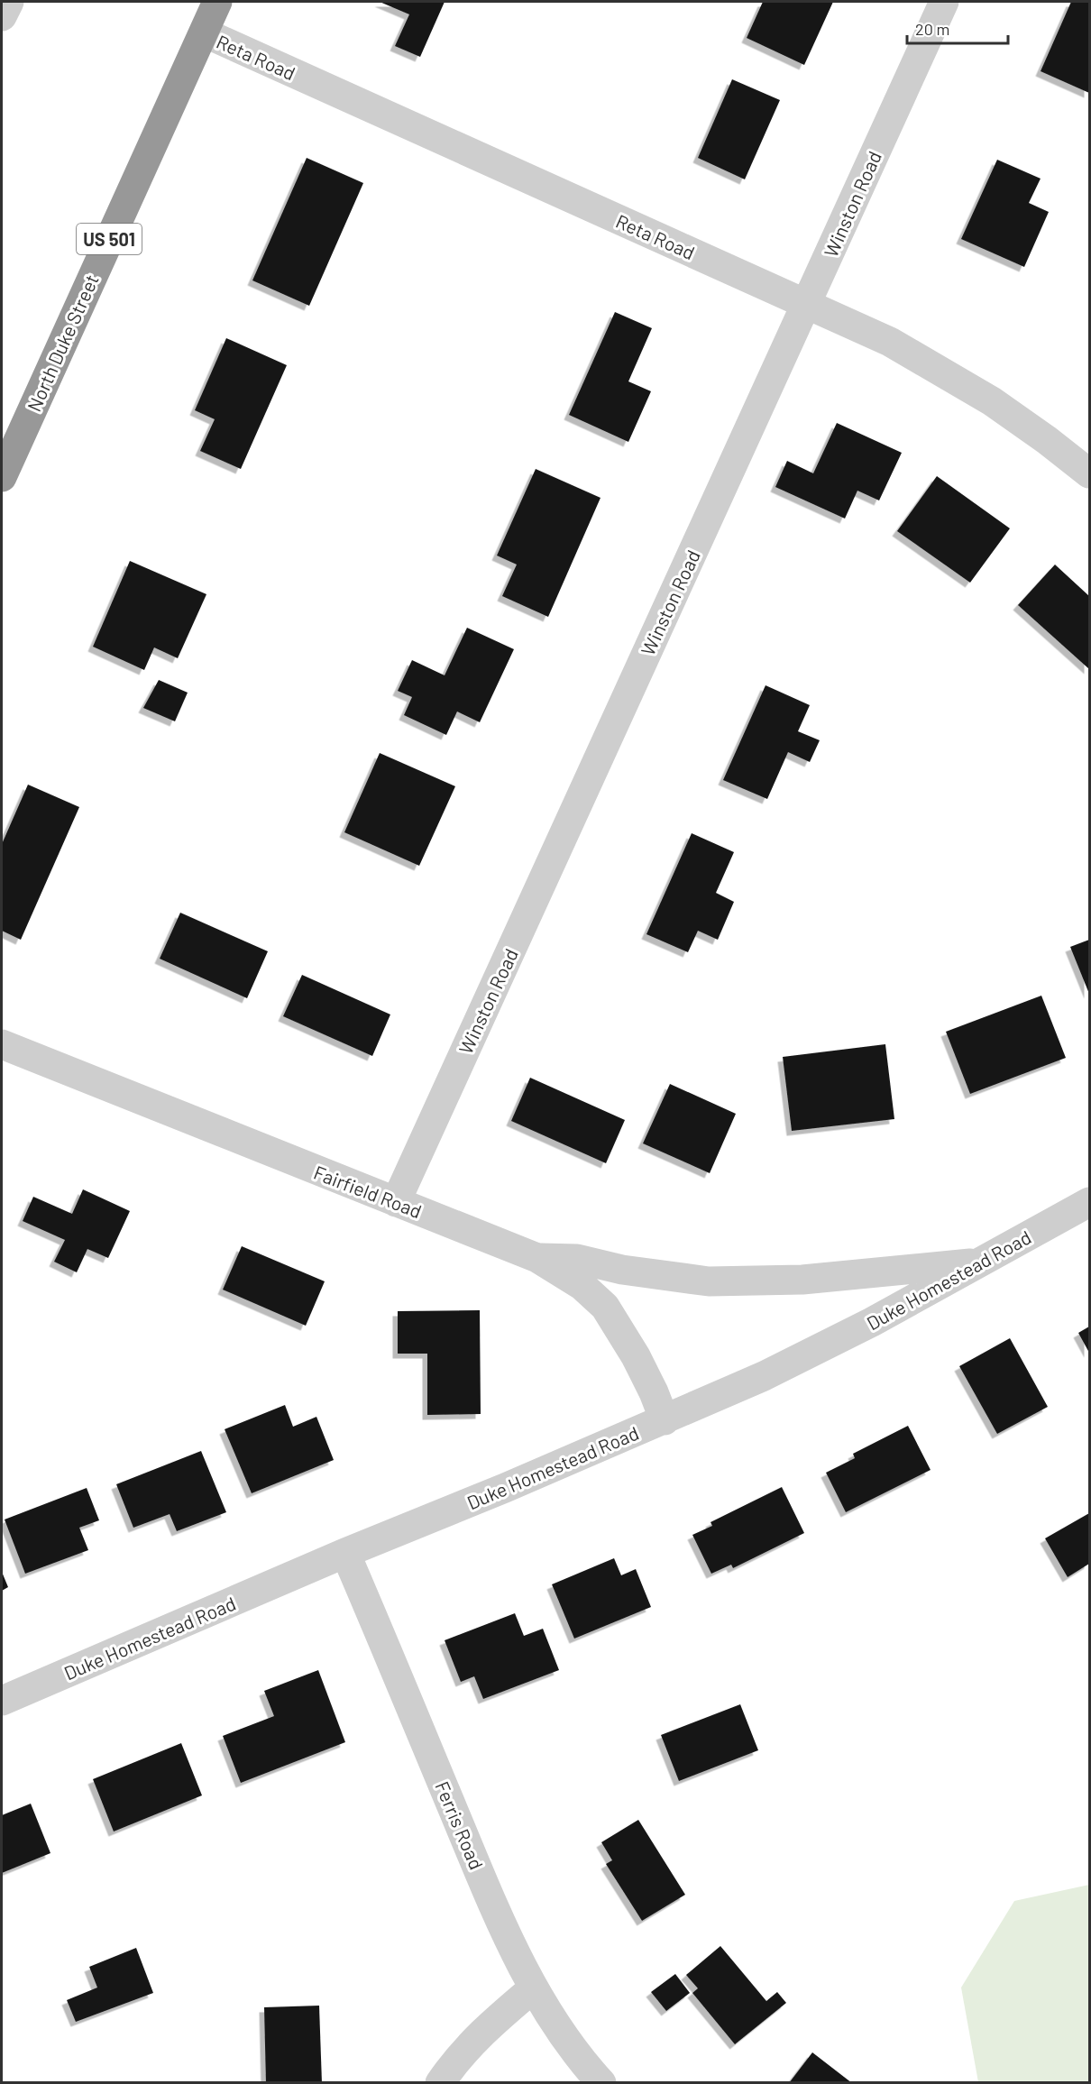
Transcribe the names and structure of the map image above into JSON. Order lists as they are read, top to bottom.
{
  "streets": {
    "highway": ["US 501", "North Duke Street"],
    "street": [
      "Reta Road",
      "Winston Road",
      "Fairfield Road",
      "Duke Homestead Road",
      "Ferris Road"
    ]
  },
  "crossings": [
    ["Reta Road", "Winston Road"],
    ["Reta Road", "North Duke Street"],
    ["Winston Road", "Fairfield Road"],
    ["Fairfield Road", "Duke Homestead Road"],
    ["Duke Homestead Road", "Ferris Road"]
  ],
  "scale_bar": "20 m"
}
